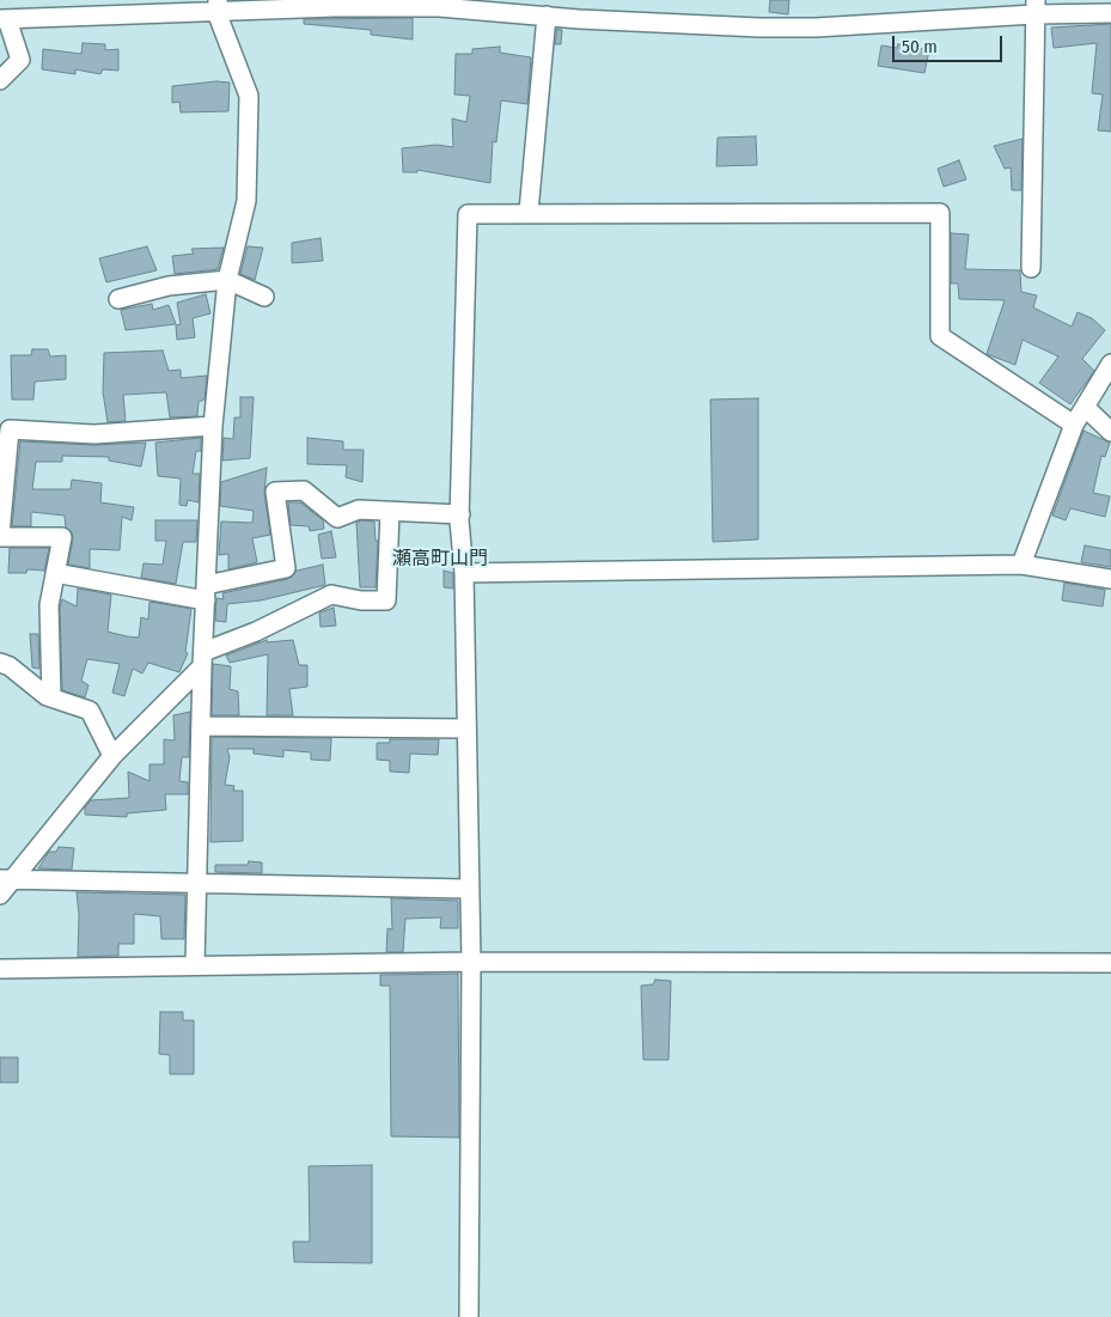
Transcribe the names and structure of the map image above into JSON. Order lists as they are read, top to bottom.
{
  "districts": ["瀬高町山門"],
  "scale_bar": "50 m"
}
